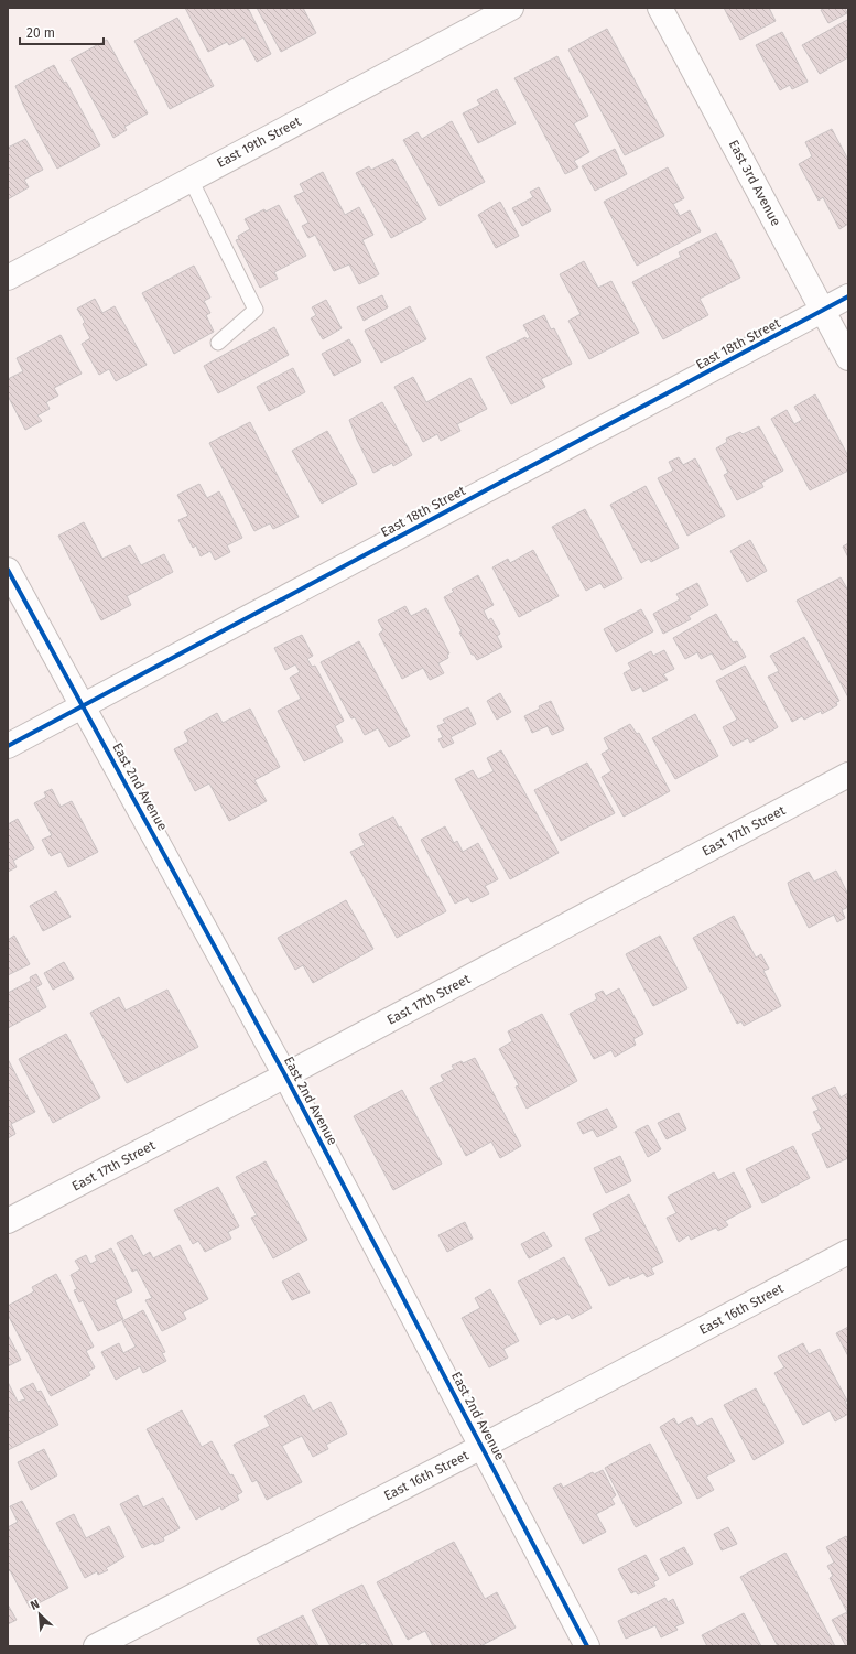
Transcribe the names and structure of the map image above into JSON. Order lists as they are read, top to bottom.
{
  "streets": {
    "street": [
      "East 19th Street",
      "East 3rd Avenue",
      "East 18th Street",
      "East 2nd Avenue",
      "East 17th Street",
      "East 16th Street"
    ]
  },
  "crossings": [
    ["East 3rd Avenue", "East 18th Street"],
    ["East 18th Street", "East 2nd Avenue"],
    ["East 2nd Avenue", "East 17th Street"],
    ["East 2nd Avenue", "East 16th Street"]
  ],
  "scale_bar": "20 m",
  "north": "top left"
}
